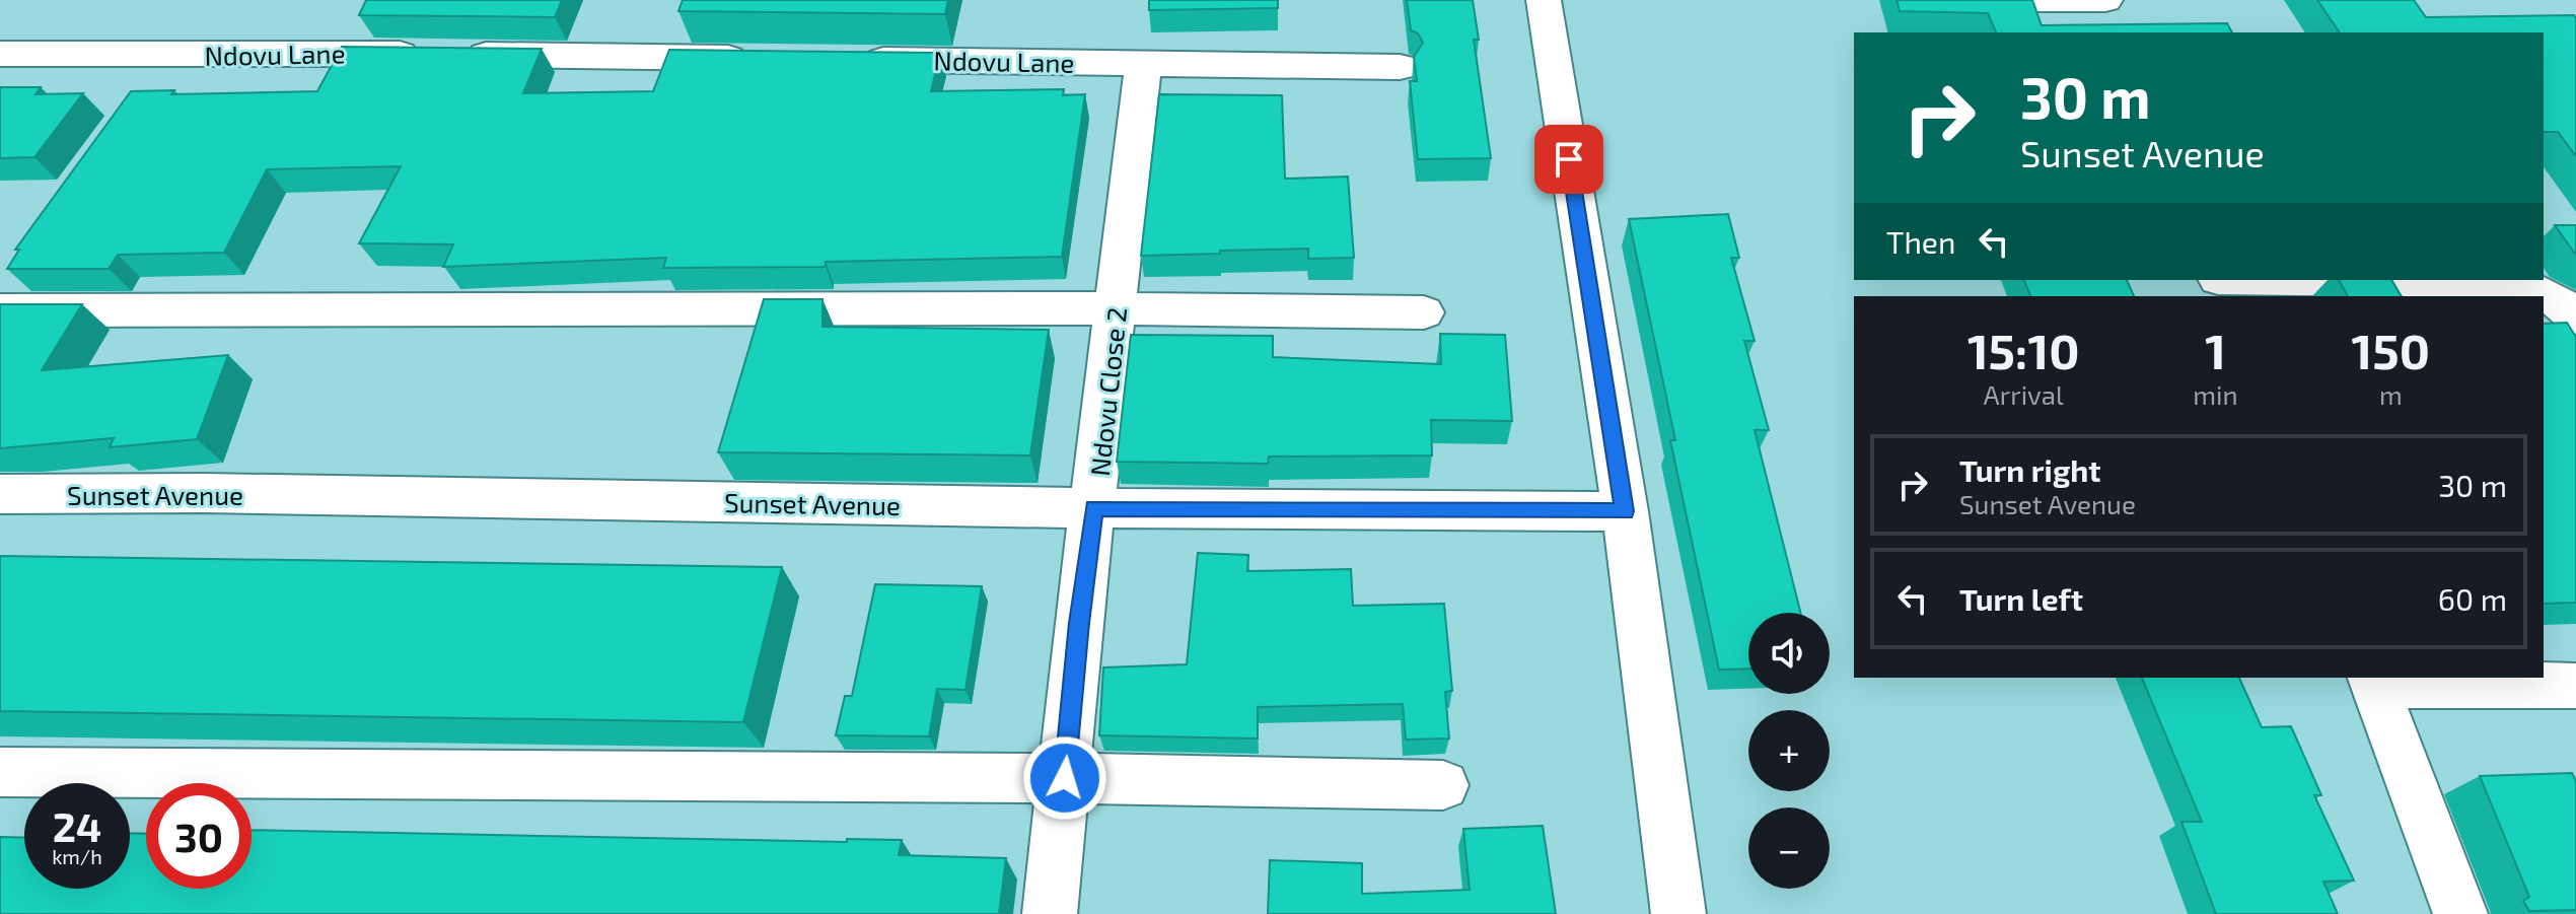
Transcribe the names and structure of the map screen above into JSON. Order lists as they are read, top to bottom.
{
  "streets": {
    "street": ["Ndovu Lane", "Ndovu Close 2", "Sunset Avenue"]
  },
  "crossings": [
    ["Ndovu Lane", "Ndovu Close 2"],
    ["Ndovu Close 2", "Sunset Avenue"]
  ],
  "page": {
    "turn": ["30 m", "Sunset Avenue"],
    "then": "Then",
    "eta": [
      "15:10",
      "Arrival",
      "1",
      "min",
      "150",
      "m"
    ],
    "list": [
      {
        "name": "Turn right",
        "note": "Sunset Avenue",
        "value": "30 m"
      },
      {
        "name": "Turn left",
        "value": "60 m"
      }
    ],
    "map_buttons": ["+", "−"],
    "speed": "24 km/h",
    "limit": "30"
  }
}
